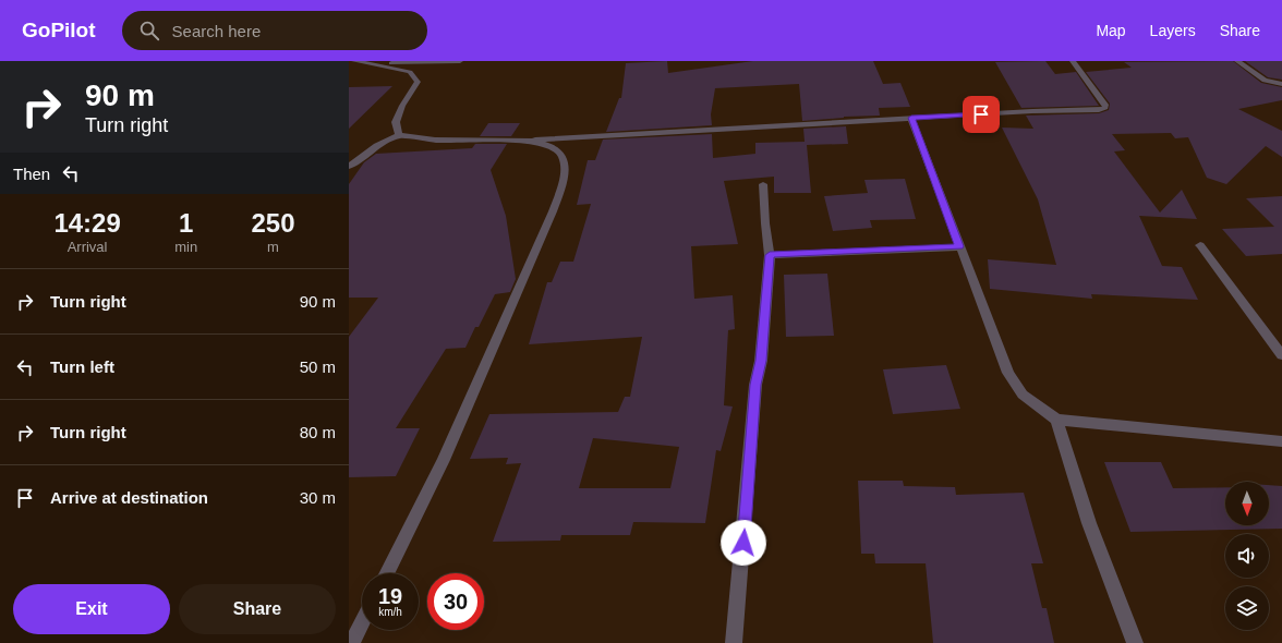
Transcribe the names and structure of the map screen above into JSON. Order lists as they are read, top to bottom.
{
  "north": "bottom",
  "page": {
    "header": "GoPilot",
    "search": "Search here",
    "nav": ["Map", "Layers", "Share"],
    "turn": ["90 m", "Turn right"],
    "then": "Then",
    "eta": [
      "14:29",
      "Arrival",
      "1",
      "min",
      "250",
      "m"
    ],
    "list": [
      {
        "name": "Turn right",
        "value": "90 m"
      },
      {
        "name": "Turn left",
        "value": "50 m"
      },
      {
        "name": "Turn right",
        "value": "80 m"
      },
      {
        "name": "Arrive at destination",
        "value": "30 m"
      }
    ],
    "speed": "19 km/h",
    "limit": "30",
    "buttons": ["Exit", "Share"]
  }
}
